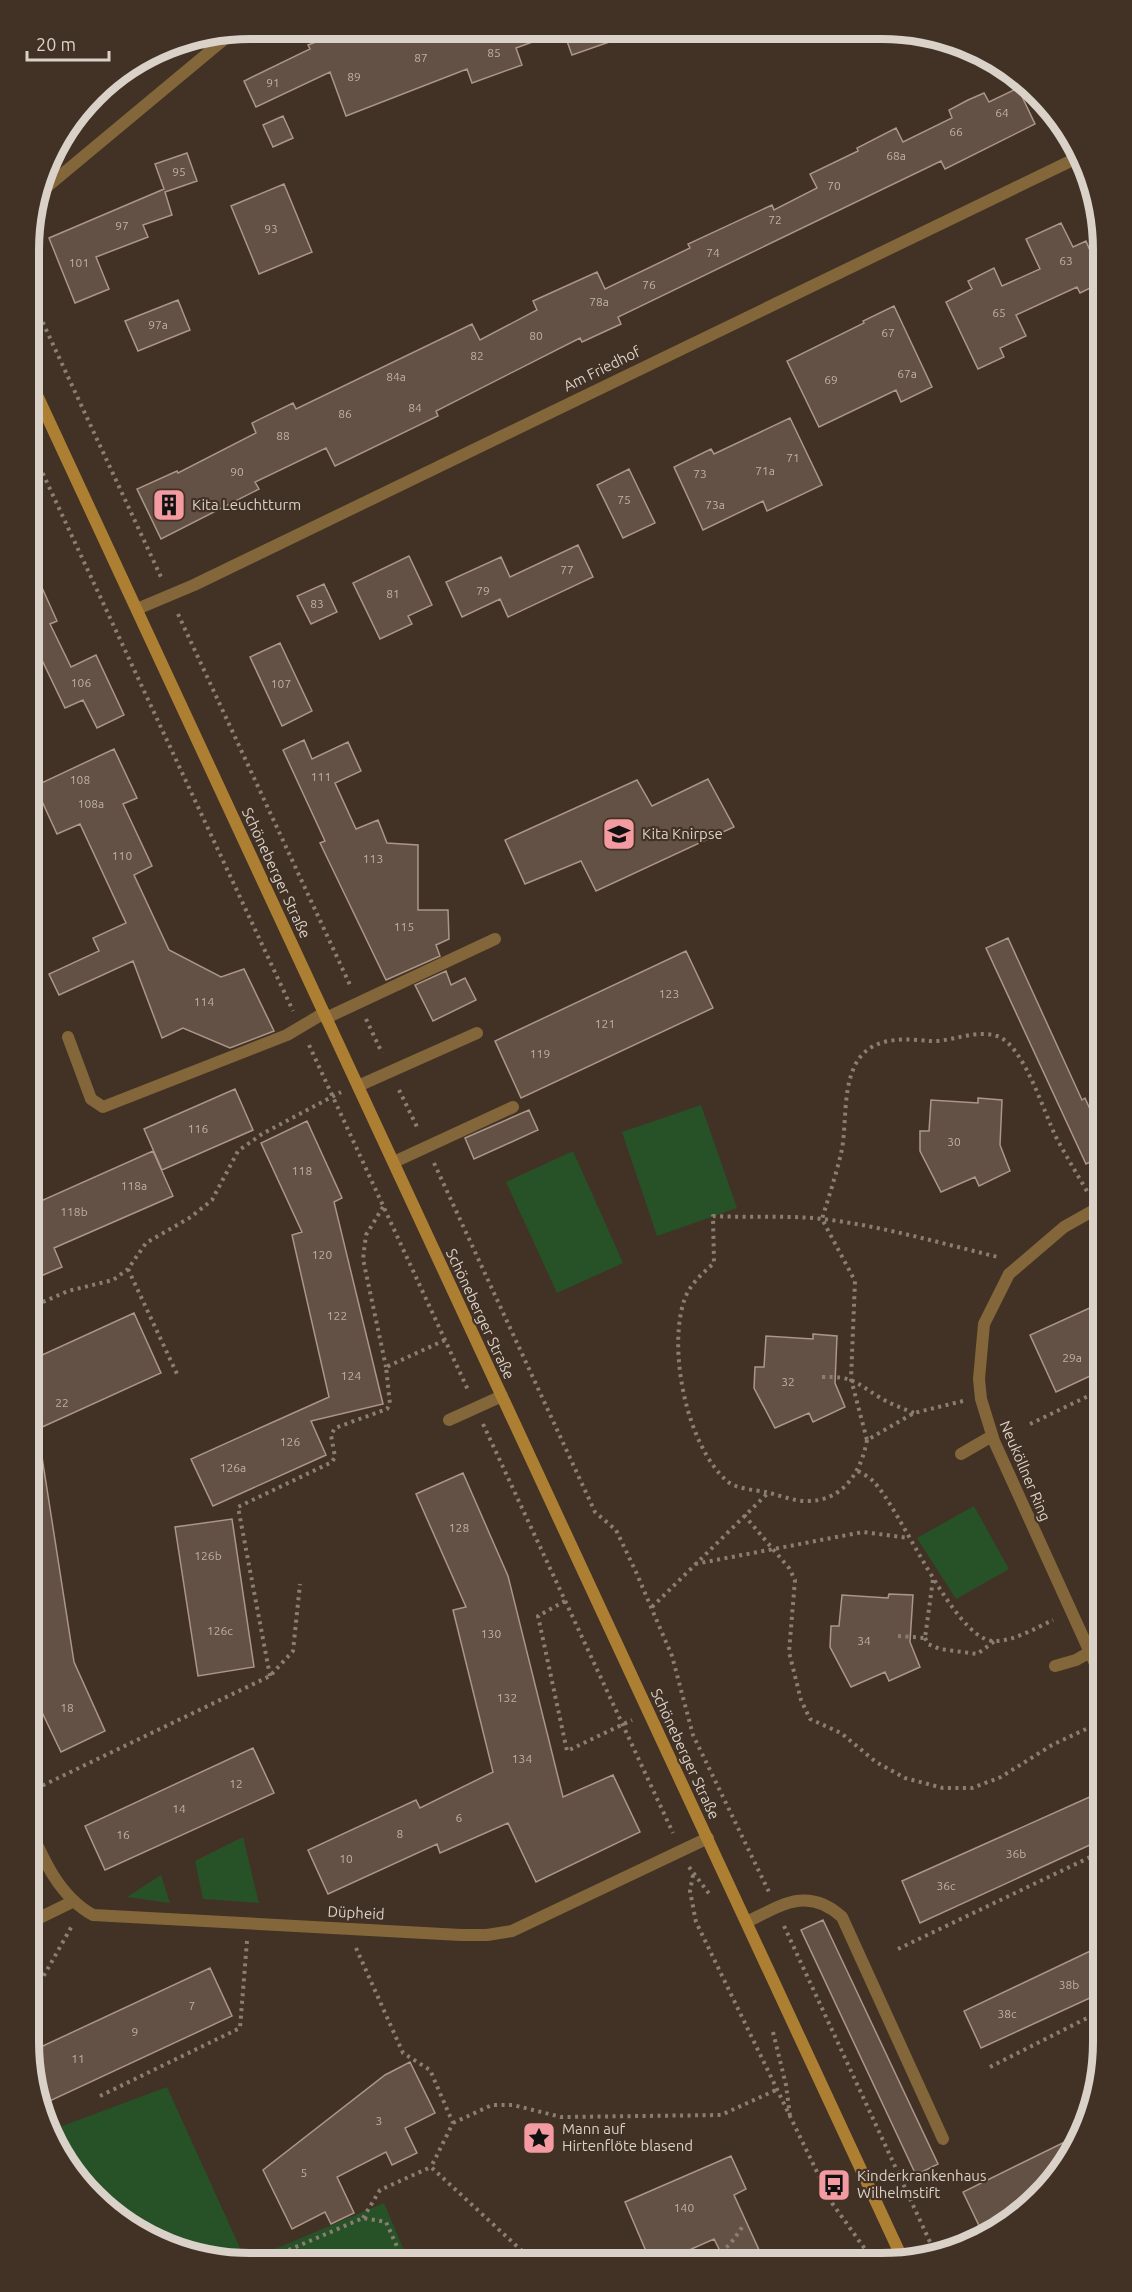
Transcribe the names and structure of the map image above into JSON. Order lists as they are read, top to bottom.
{
  "streets": {
    "street": [
      "Am Friedhof",
      "Schöneberger Straße",
      "Neuköllner Ring",
      "Düpheid"
    ]
  },
  "crossings": [
    ["Am Friedhof", "Schöneberger Straße"],
    ["Schöneberger Straße", "Düpheid"]
  ],
  "places": {
    "building": ["Kita Leuchtturm"],
    "school or university": ["Kita Knirpse"],
    "place": ["Mann auf Hirtenflöte blasend"],
    "bus stop": ["Kinderkrankenhaus Wilhelmstift"]
  },
  "house_numbers": [
    "85",
    "87",
    "89",
    "91",
    "64",
    "66",
    "68a",
    "95",
    "70",
    "72",
    "97",
    "93",
    "74",
    "63",
    "101",
    "76",
    "78a",
    "65",
    "97a",
    "67",
    "80",
    "82",
    "67a",
    "84a",
    "69",
    "84",
    "86",
    "88",
    "71",
    "71a",
    "90",
    "73",
    "75",
    "73a",
    "77",
    "79",
    "81",
    "83",
    "106",
    "107",
    "111",
    "108",
    "108a",
    "110",
    "113",
    "115",
    "123",
    "114",
    "121",
    "119",
    "116",
    "30",
    "118",
    "118a",
    "118b",
    "120",
    "122",
    "29a",
    "124",
    "32",
    "22",
    "126",
    "126a",
    "128",
    "126b",
    "126c",
    "130",
    "34",
    "132",
    "18",
    "134",
    "12",
    "14",
    "6",
    "8",
    "16",
    "36b",
    "10",
    "36c",
    "38b",
    "7",
    "38c",
    "9",
    "11",
    "3",
    "5",
    "140"
  ],
  "scale_bar": "20 m"
}
